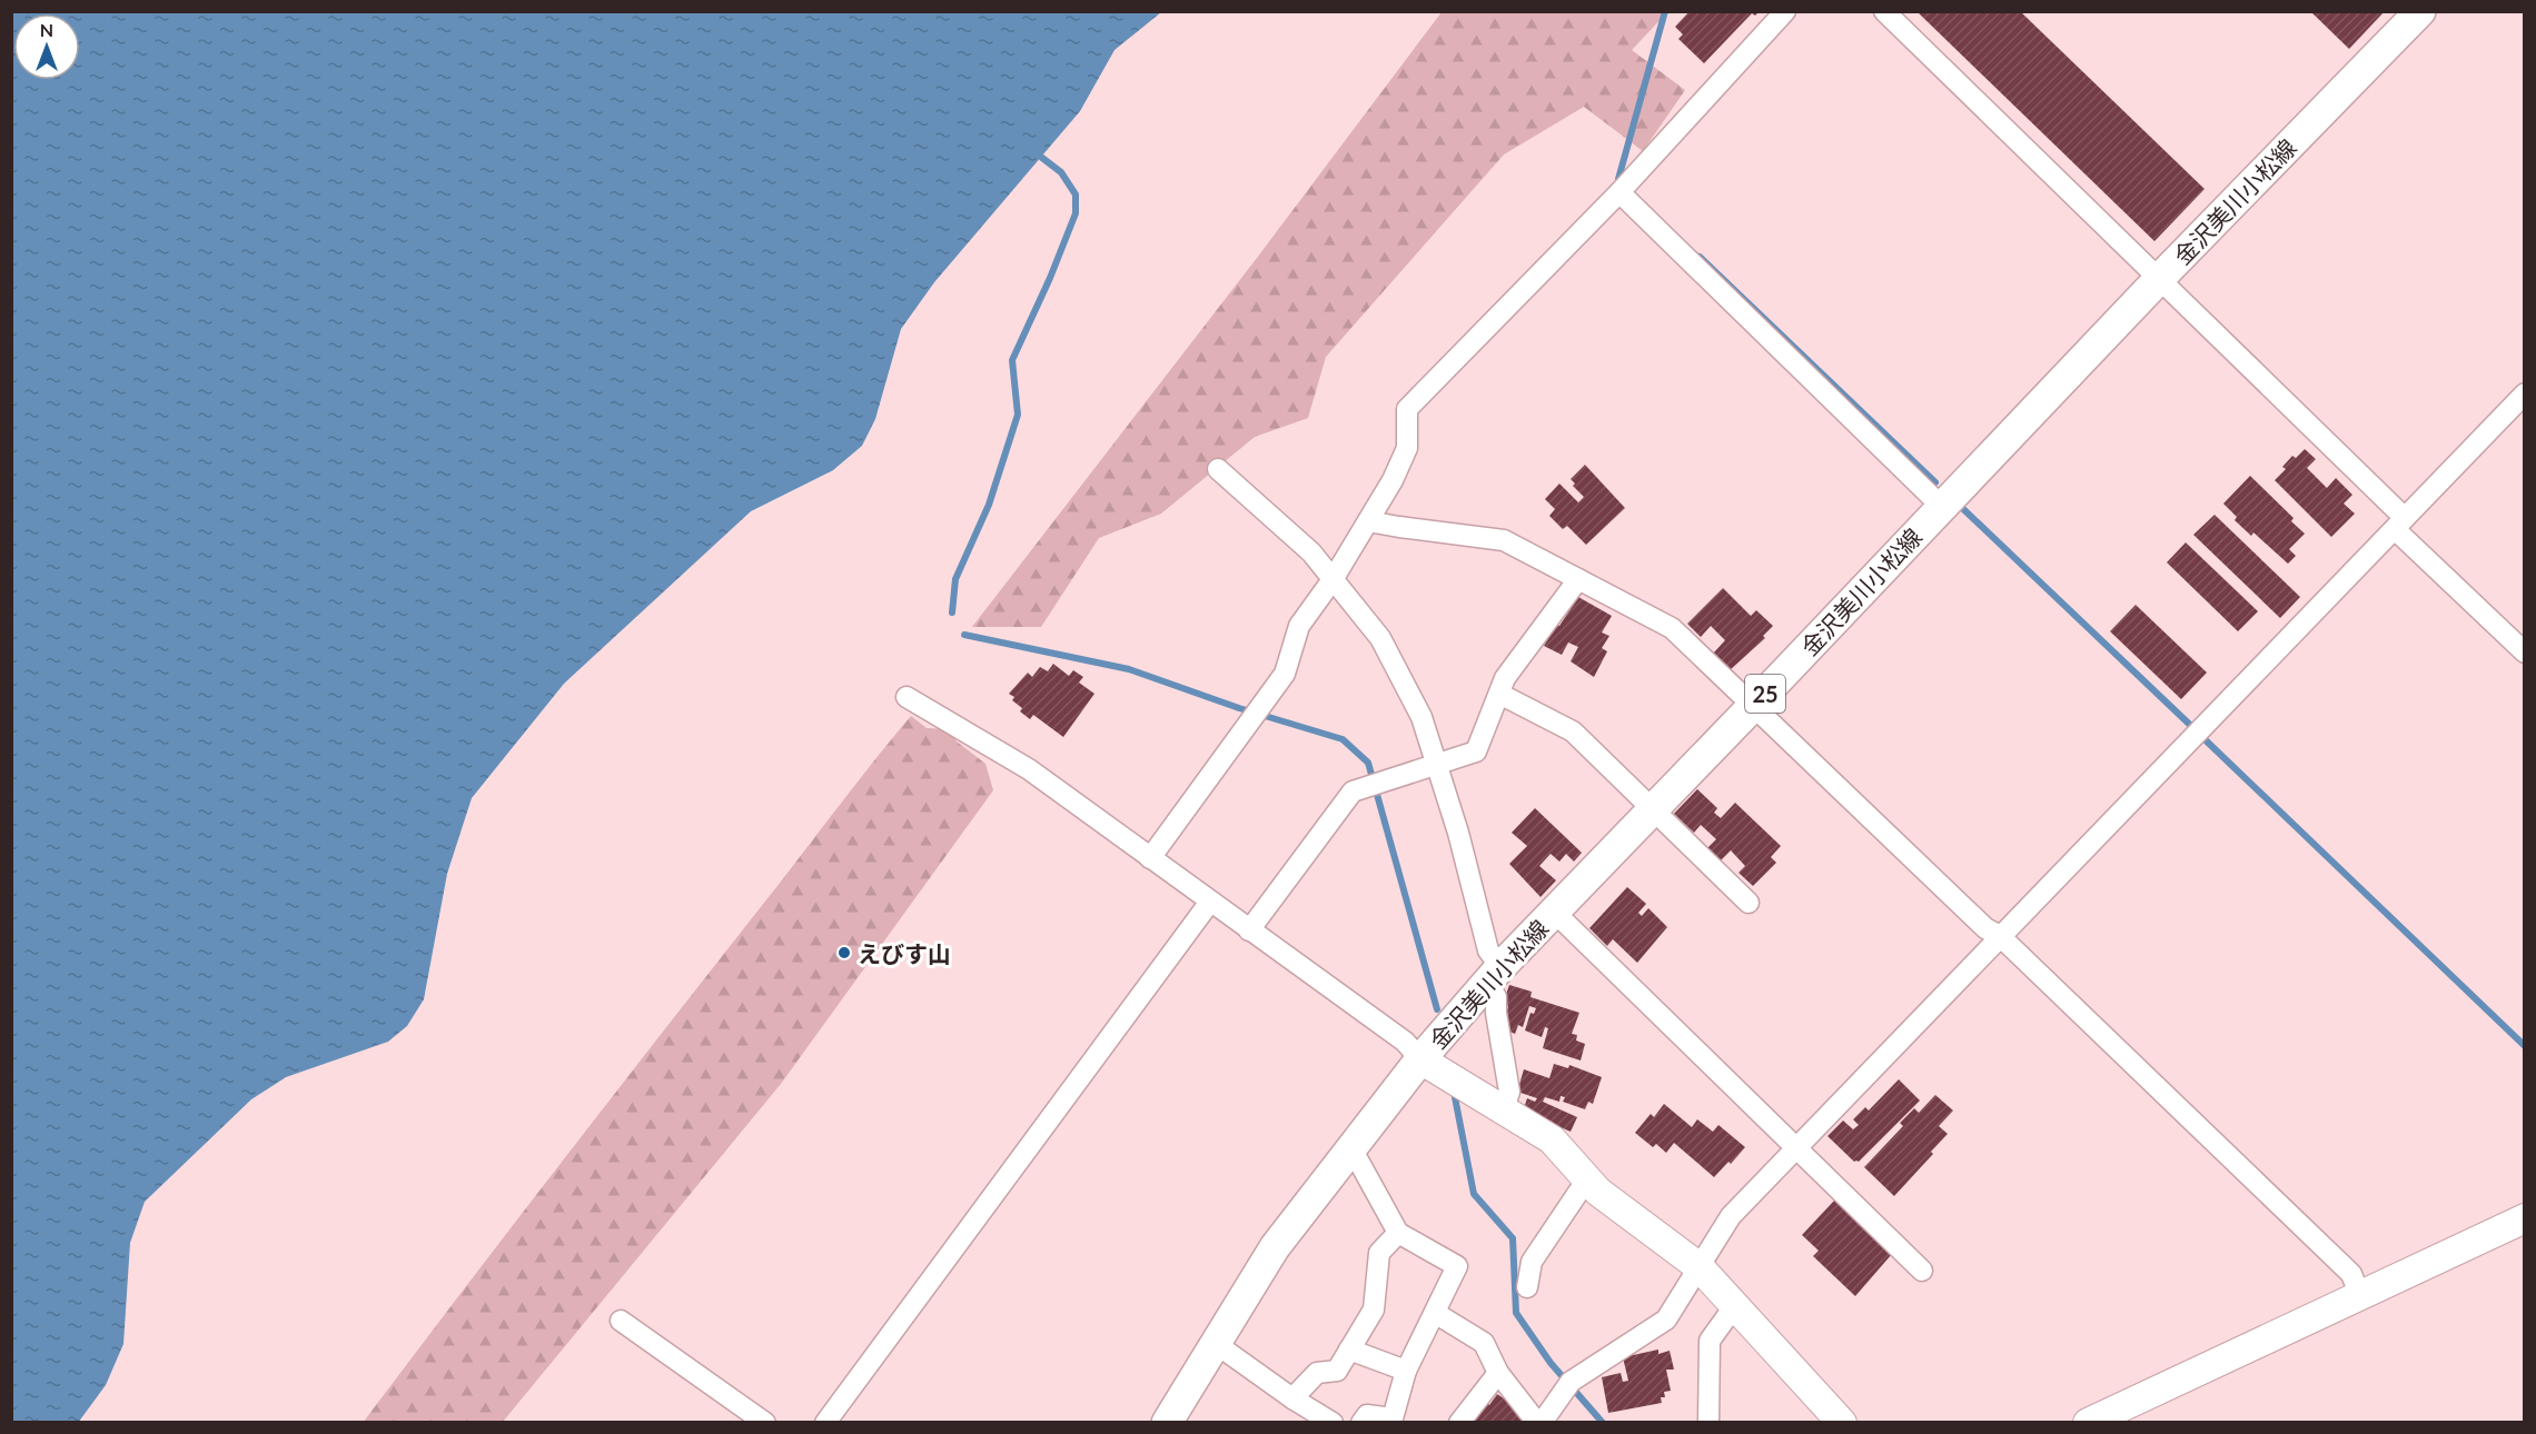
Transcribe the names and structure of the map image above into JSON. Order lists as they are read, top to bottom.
{
  "streets": {
    "main road": ["金沢美川小松線", "25"]
  },
  "places": ["えびす山"],
  "north": "top"
}
